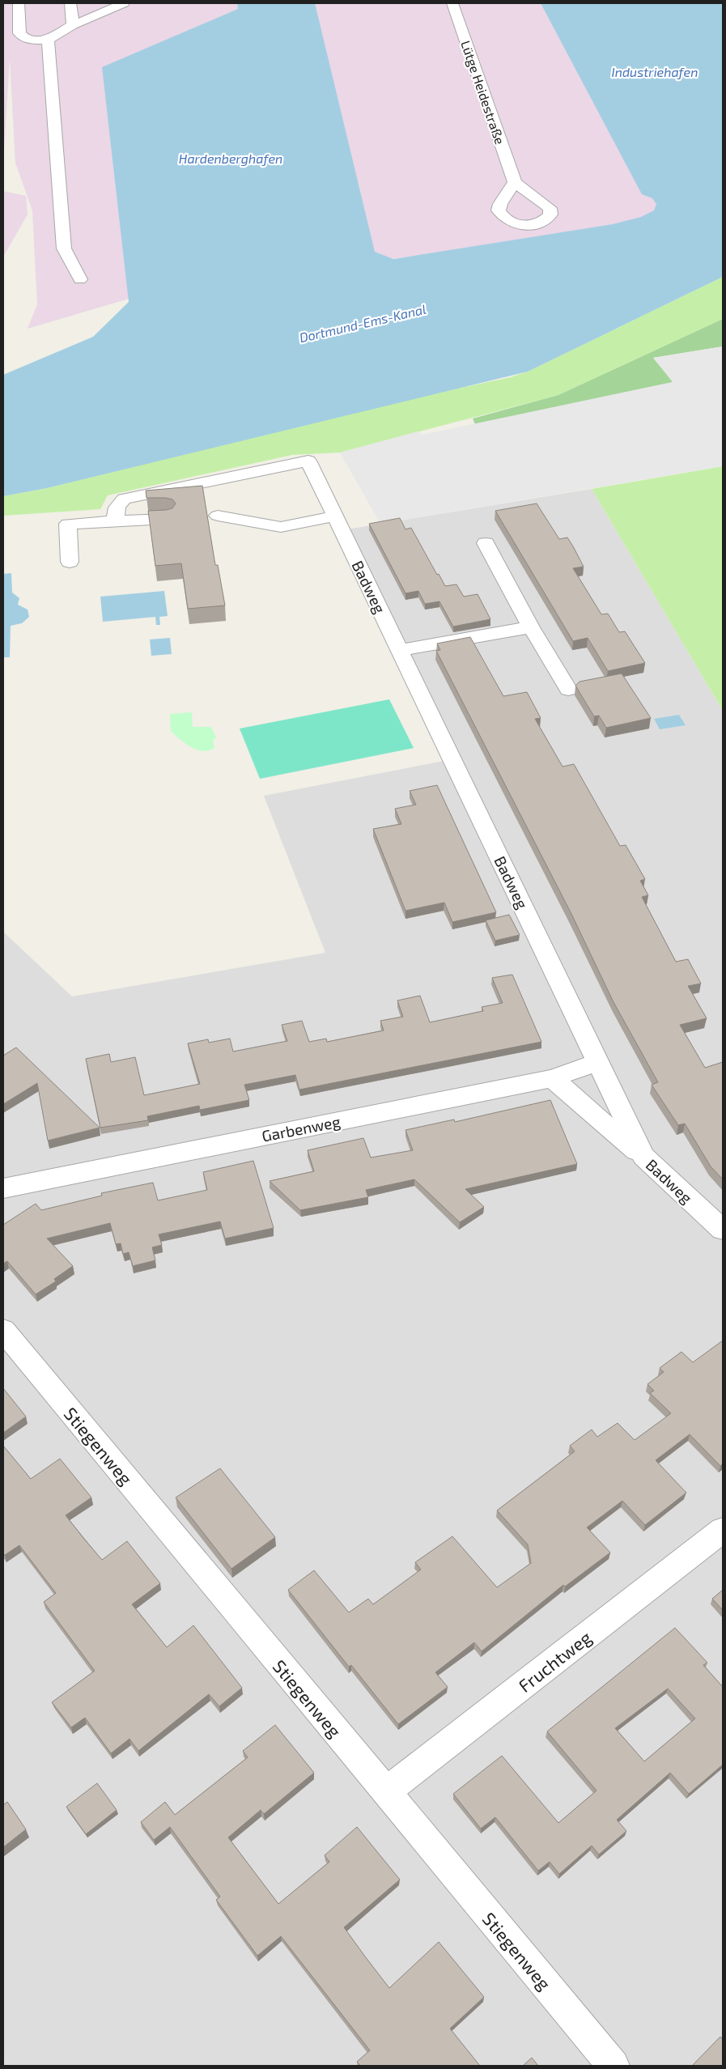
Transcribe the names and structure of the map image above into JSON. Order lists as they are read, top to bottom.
{
  "streets": {
    "street": [
      "Lütge Heidestraße",
      "Badweg",
      "Garbenweg",
      "Stiegenweg",
      "Fruchtweg"
    ]
  },
  "crossings": [
    ["Badweg", "Garbenweg"],
    ["Stiegenweg", "Fruchtweg"]
  ],
  "water": ["Industriehafen", "Hardenberghafen", "Dortmund-Ems-Kanal"]
}
